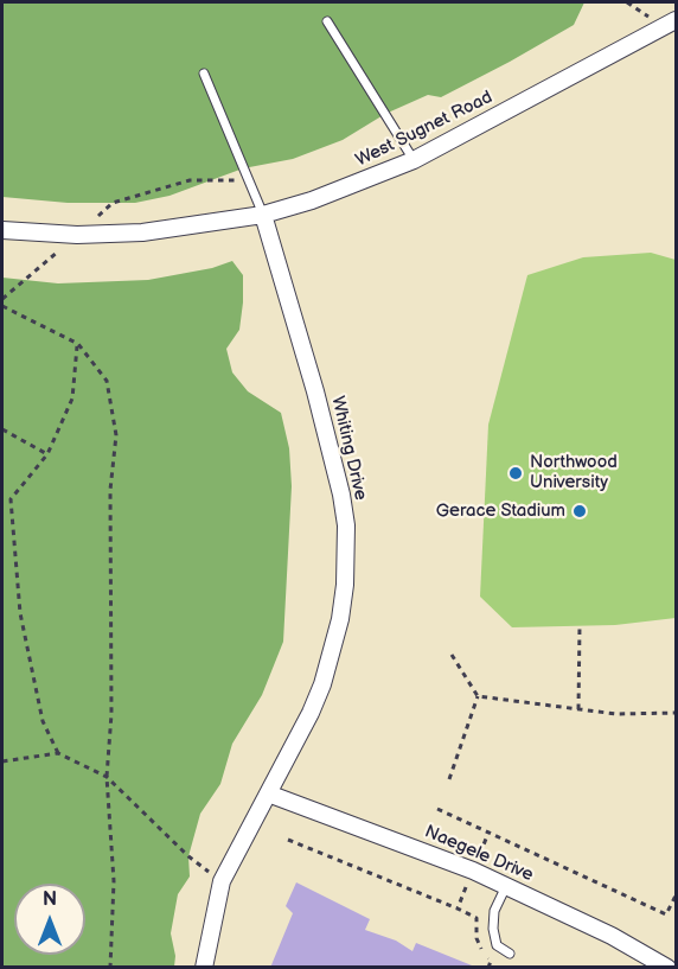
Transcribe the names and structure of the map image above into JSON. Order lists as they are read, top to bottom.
{
  "streets": {
    "street": ["West Sugnet Road", "Whiting Drive", "Naegele Drive"]
  },
  "crossings": [
    ["West Sugnet Road", "Whiting Drive"],
    ["Whiting Drive", "Naegele Drive"]
  ],
  "places": ["Northwood University", "Gerace Stadium"],
  "north": "top"
}
